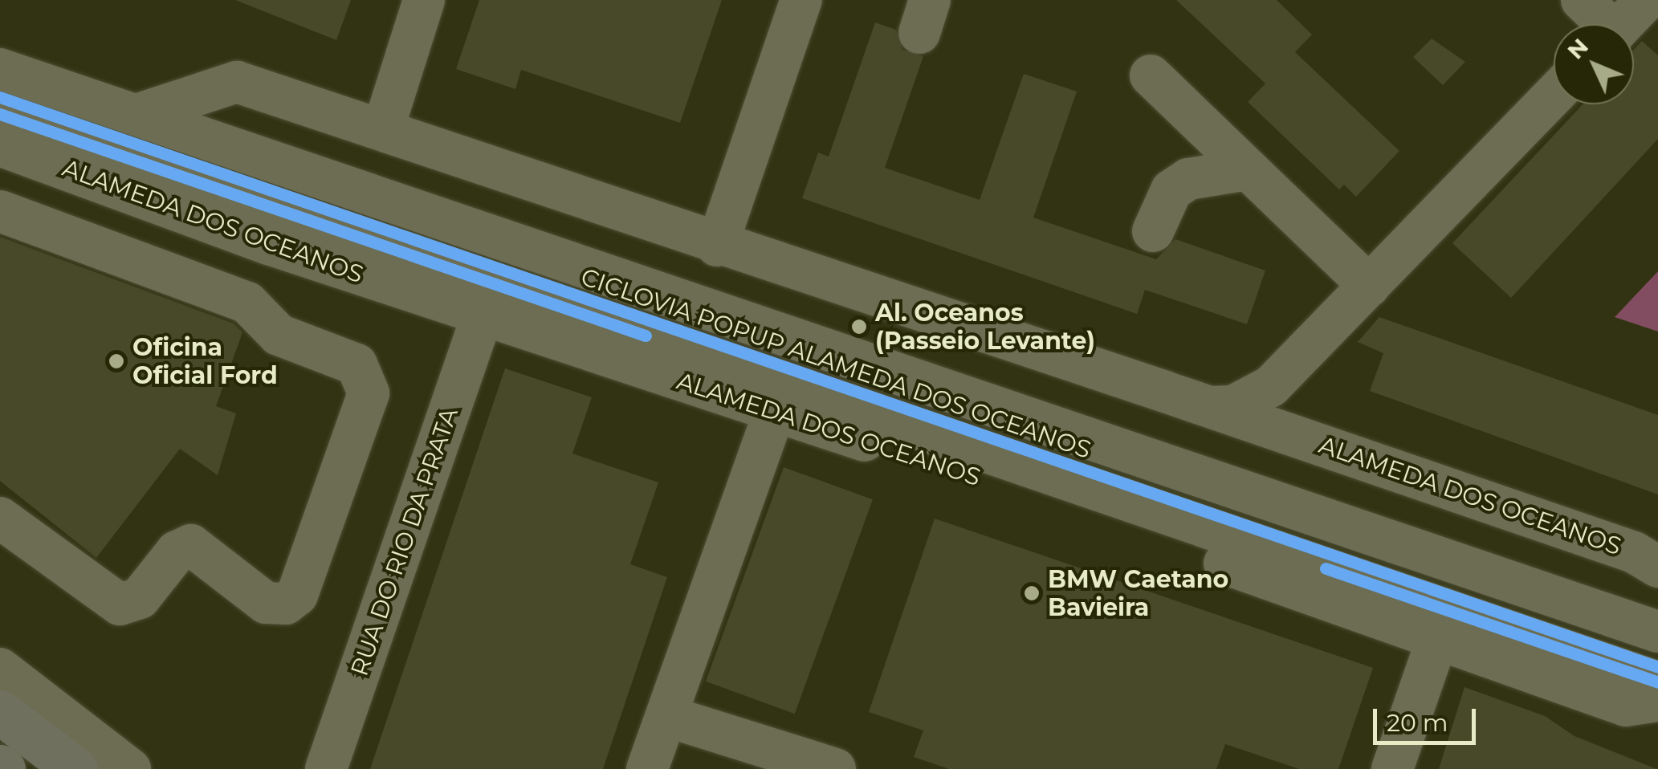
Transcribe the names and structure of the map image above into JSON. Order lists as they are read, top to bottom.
{
  "streets": {
    "street": ["ALAMEDA DOS OCEANOS", "RUA DO RIO DA PRATA"],
    "cycle path": ["CICLOVIA POPUP ALAMEDA DOS OCEANOS"]
  },
  "crossings": [
    ["ALAMEDA DOS OCEANOS", "RUA DO RIO DA PRATA"]
  ],
  "places": ["Al. Oceanos (Passeio Levante)", "Oficina Oficial Ford", "BMW Caetano Bavieira"],
  "scale_bar": "20 m",
  "north": "top left"
}
